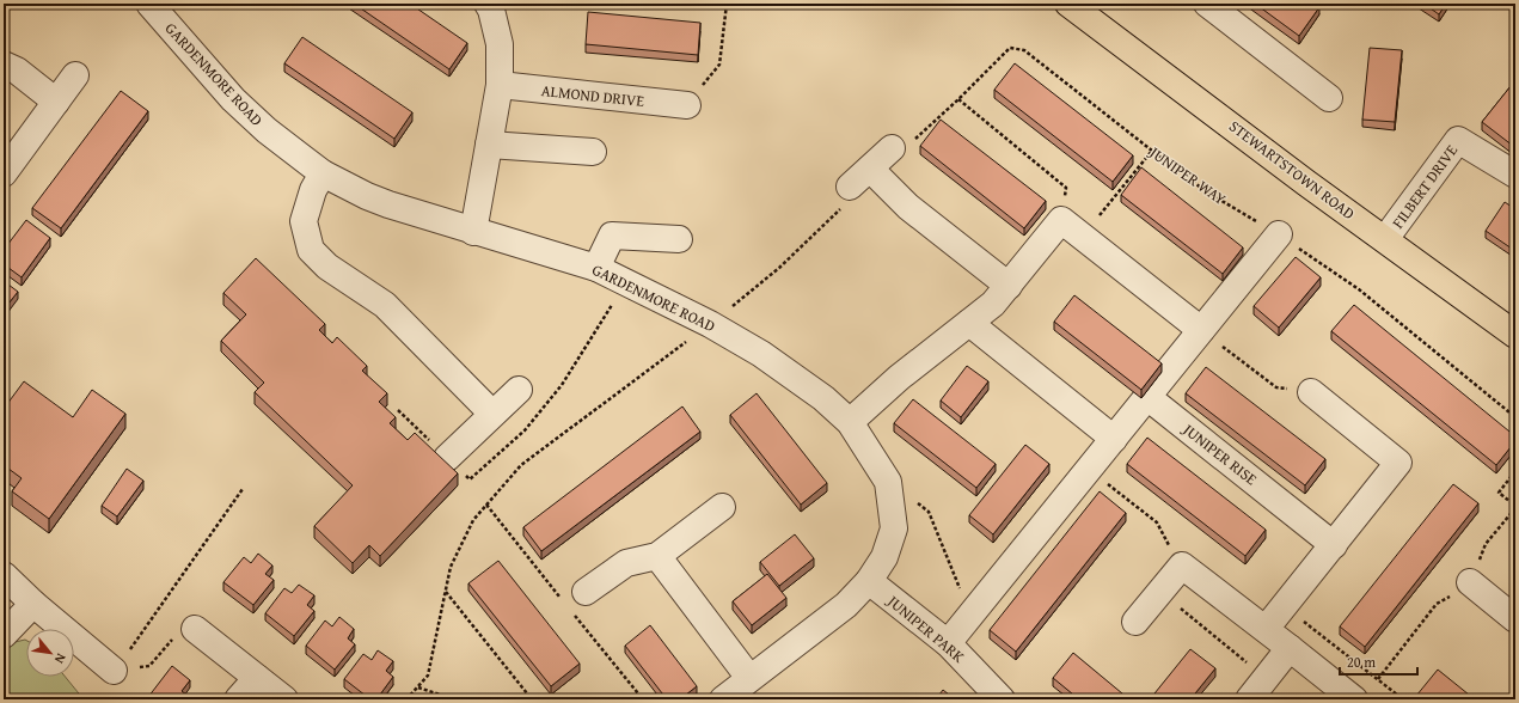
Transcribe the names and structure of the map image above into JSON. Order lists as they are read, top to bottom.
{
  "streets": {
    "main road": ["STEWARTSTOWN ROAD"],
    "street": [
      "GARDENMORE ROAD",
      "ALMOND DRIVE",
      "FILBERT DRIVE",
      "JUNIPER RISE",
      "JUNIPER PARK"
    ],
    "path": ["JUNIPER WAY"]
  },
  "crossings": [
    ["GARDENMORE ROAD", "JUNIPER PARK"],
    ["STEWARTSTOWN ROAD", "FILBERT DRIVE"]
  ],
  "scale_bar": "20 m",
  "north": "bottom right"
}
